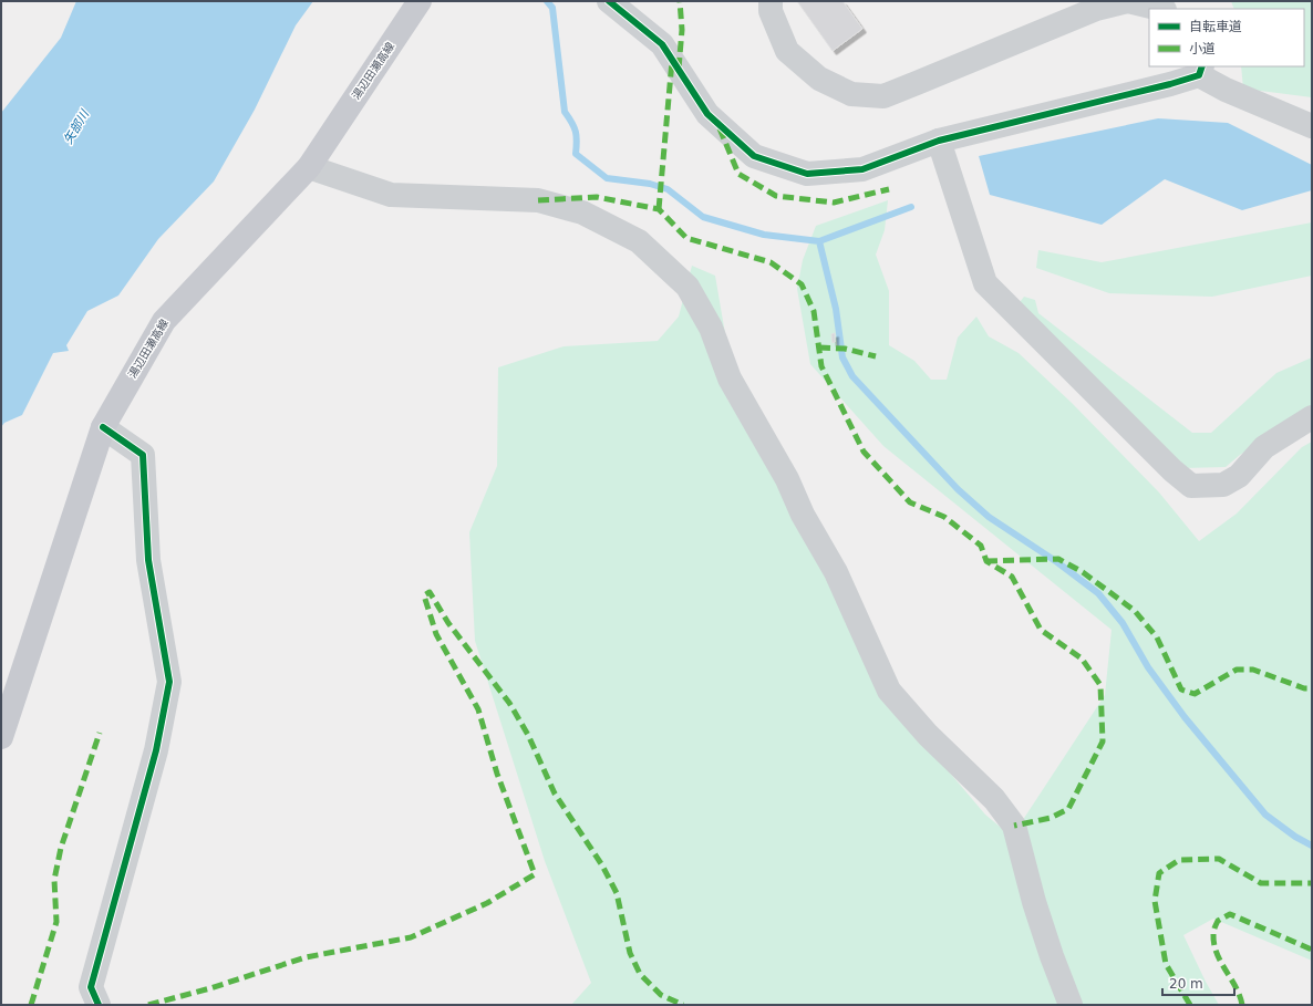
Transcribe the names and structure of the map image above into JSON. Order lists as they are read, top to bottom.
{
  "streets": {
    "main road": ["湯辺田瀬高線"]
  },
  "water": ["矢部川"],
  "legend": ["自転車道", "小道"],
  "scale_bar": "20 m"
}
